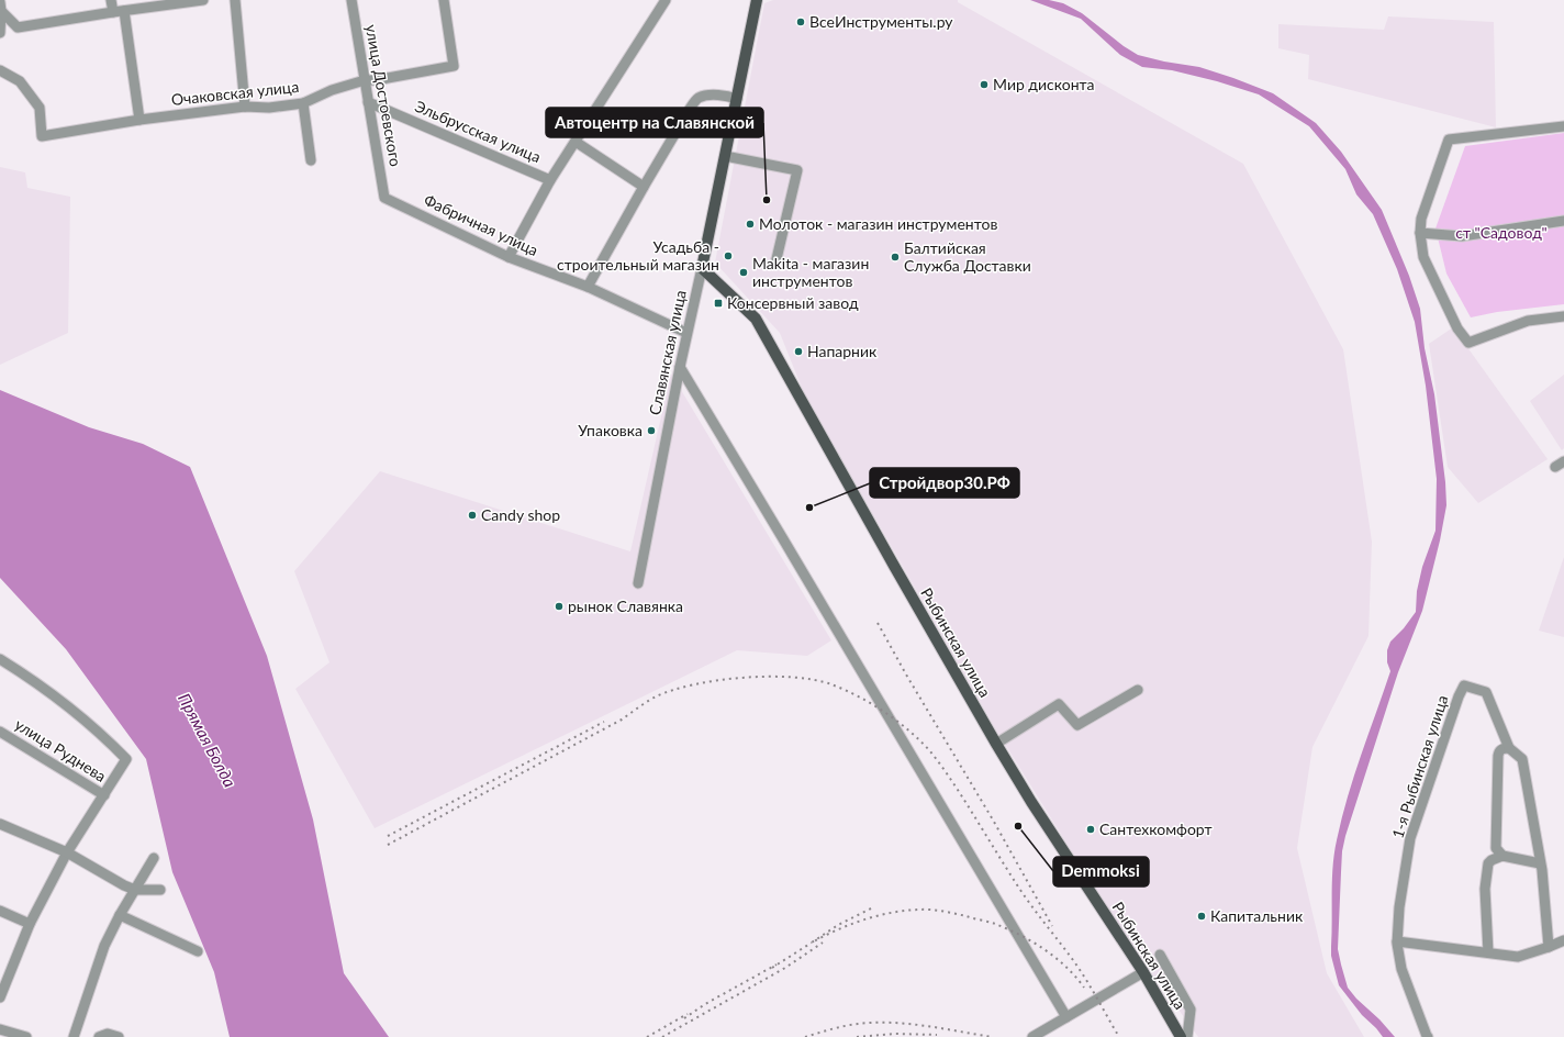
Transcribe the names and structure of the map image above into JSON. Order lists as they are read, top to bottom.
{
  "streets": {
    "main road": ["Славянская улица", "Рыбинская улица"],
    "street": [
      "Очаковская улица",
      "улица Достоевского",
      "Эльбрусская улица",
      "Фабричная улица",
      "улица Руднева",
      "1-я Рыбинская улица"
    ]
  },
  "crossings": [
    ["Очаковская улица", "улица Достоевского"],
    ["улица Достоевского", "Эльбрусская улица"],
    ["улица Достоевского", "Фабричная улица"],
    ["Фабричная улица", "Славянская улица"],
    ["Славянская улица", "Рыбинская улица"]
  ],
  "water": ["Прямая Болда"],
  "parks": ["ст \"Садовод\""],
  "places": {
    "other": [
      "ВсеИнструменты.ру",
      "Мир дисконта",
      "Автоцентр на Славянской",
      "Молоток - магазин инструментов",
      "Усадьба - строительный магазин",
      "Балтийская Служба Доставки",
      "Makita - магазин инструментов",
      "Напарник",
      "Упаковка",
      "Стройдвор30.РФ",
      "Candy shop",
      "рынок Славянка",
      "Demmoksi",
      "Сантехкомфорт",
      "Капитальник"
    ],
    "transit": ["Консервный завод"]
  }
}
